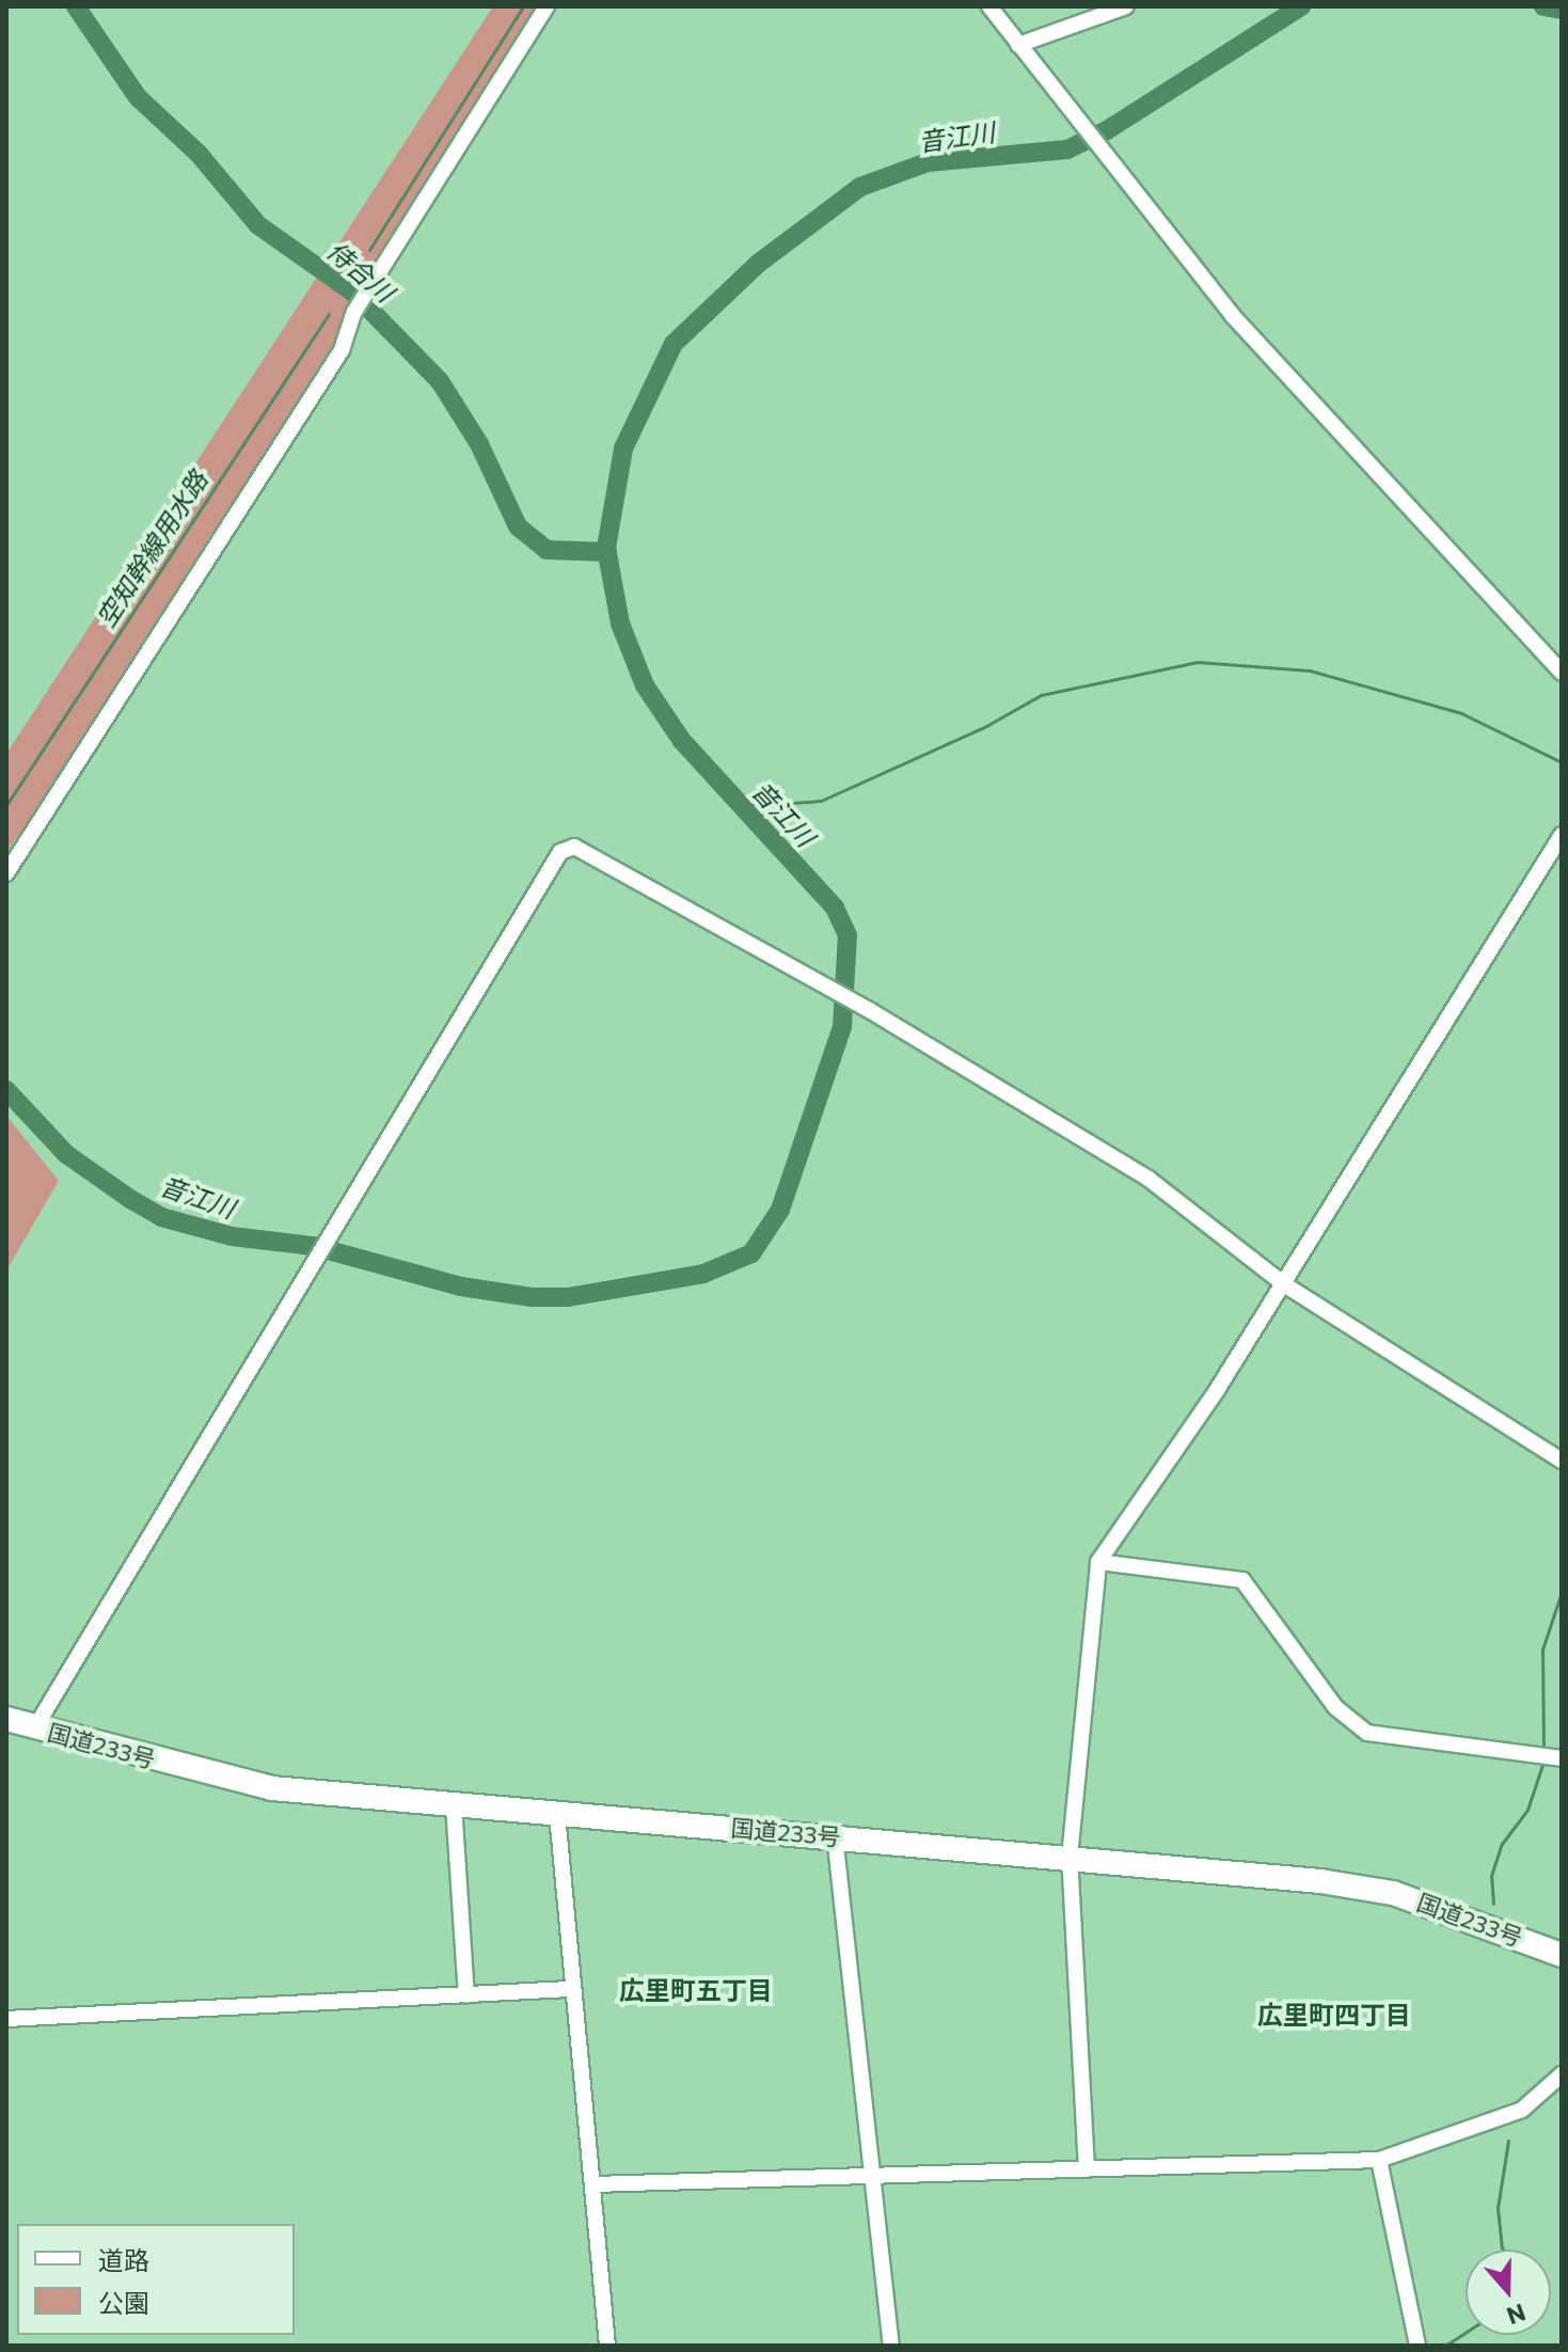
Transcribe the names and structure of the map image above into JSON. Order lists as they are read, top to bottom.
{
  "streets": {
    "highway": ["国道233号"]
  },
  "districts": ["広里町五丁目", "広里町四丁目"],
  "water": ["音江川", "侍合川", "空知幹線用水路"],
  "legend": ["道路", "公園"],
  "north": "bottom"
}
